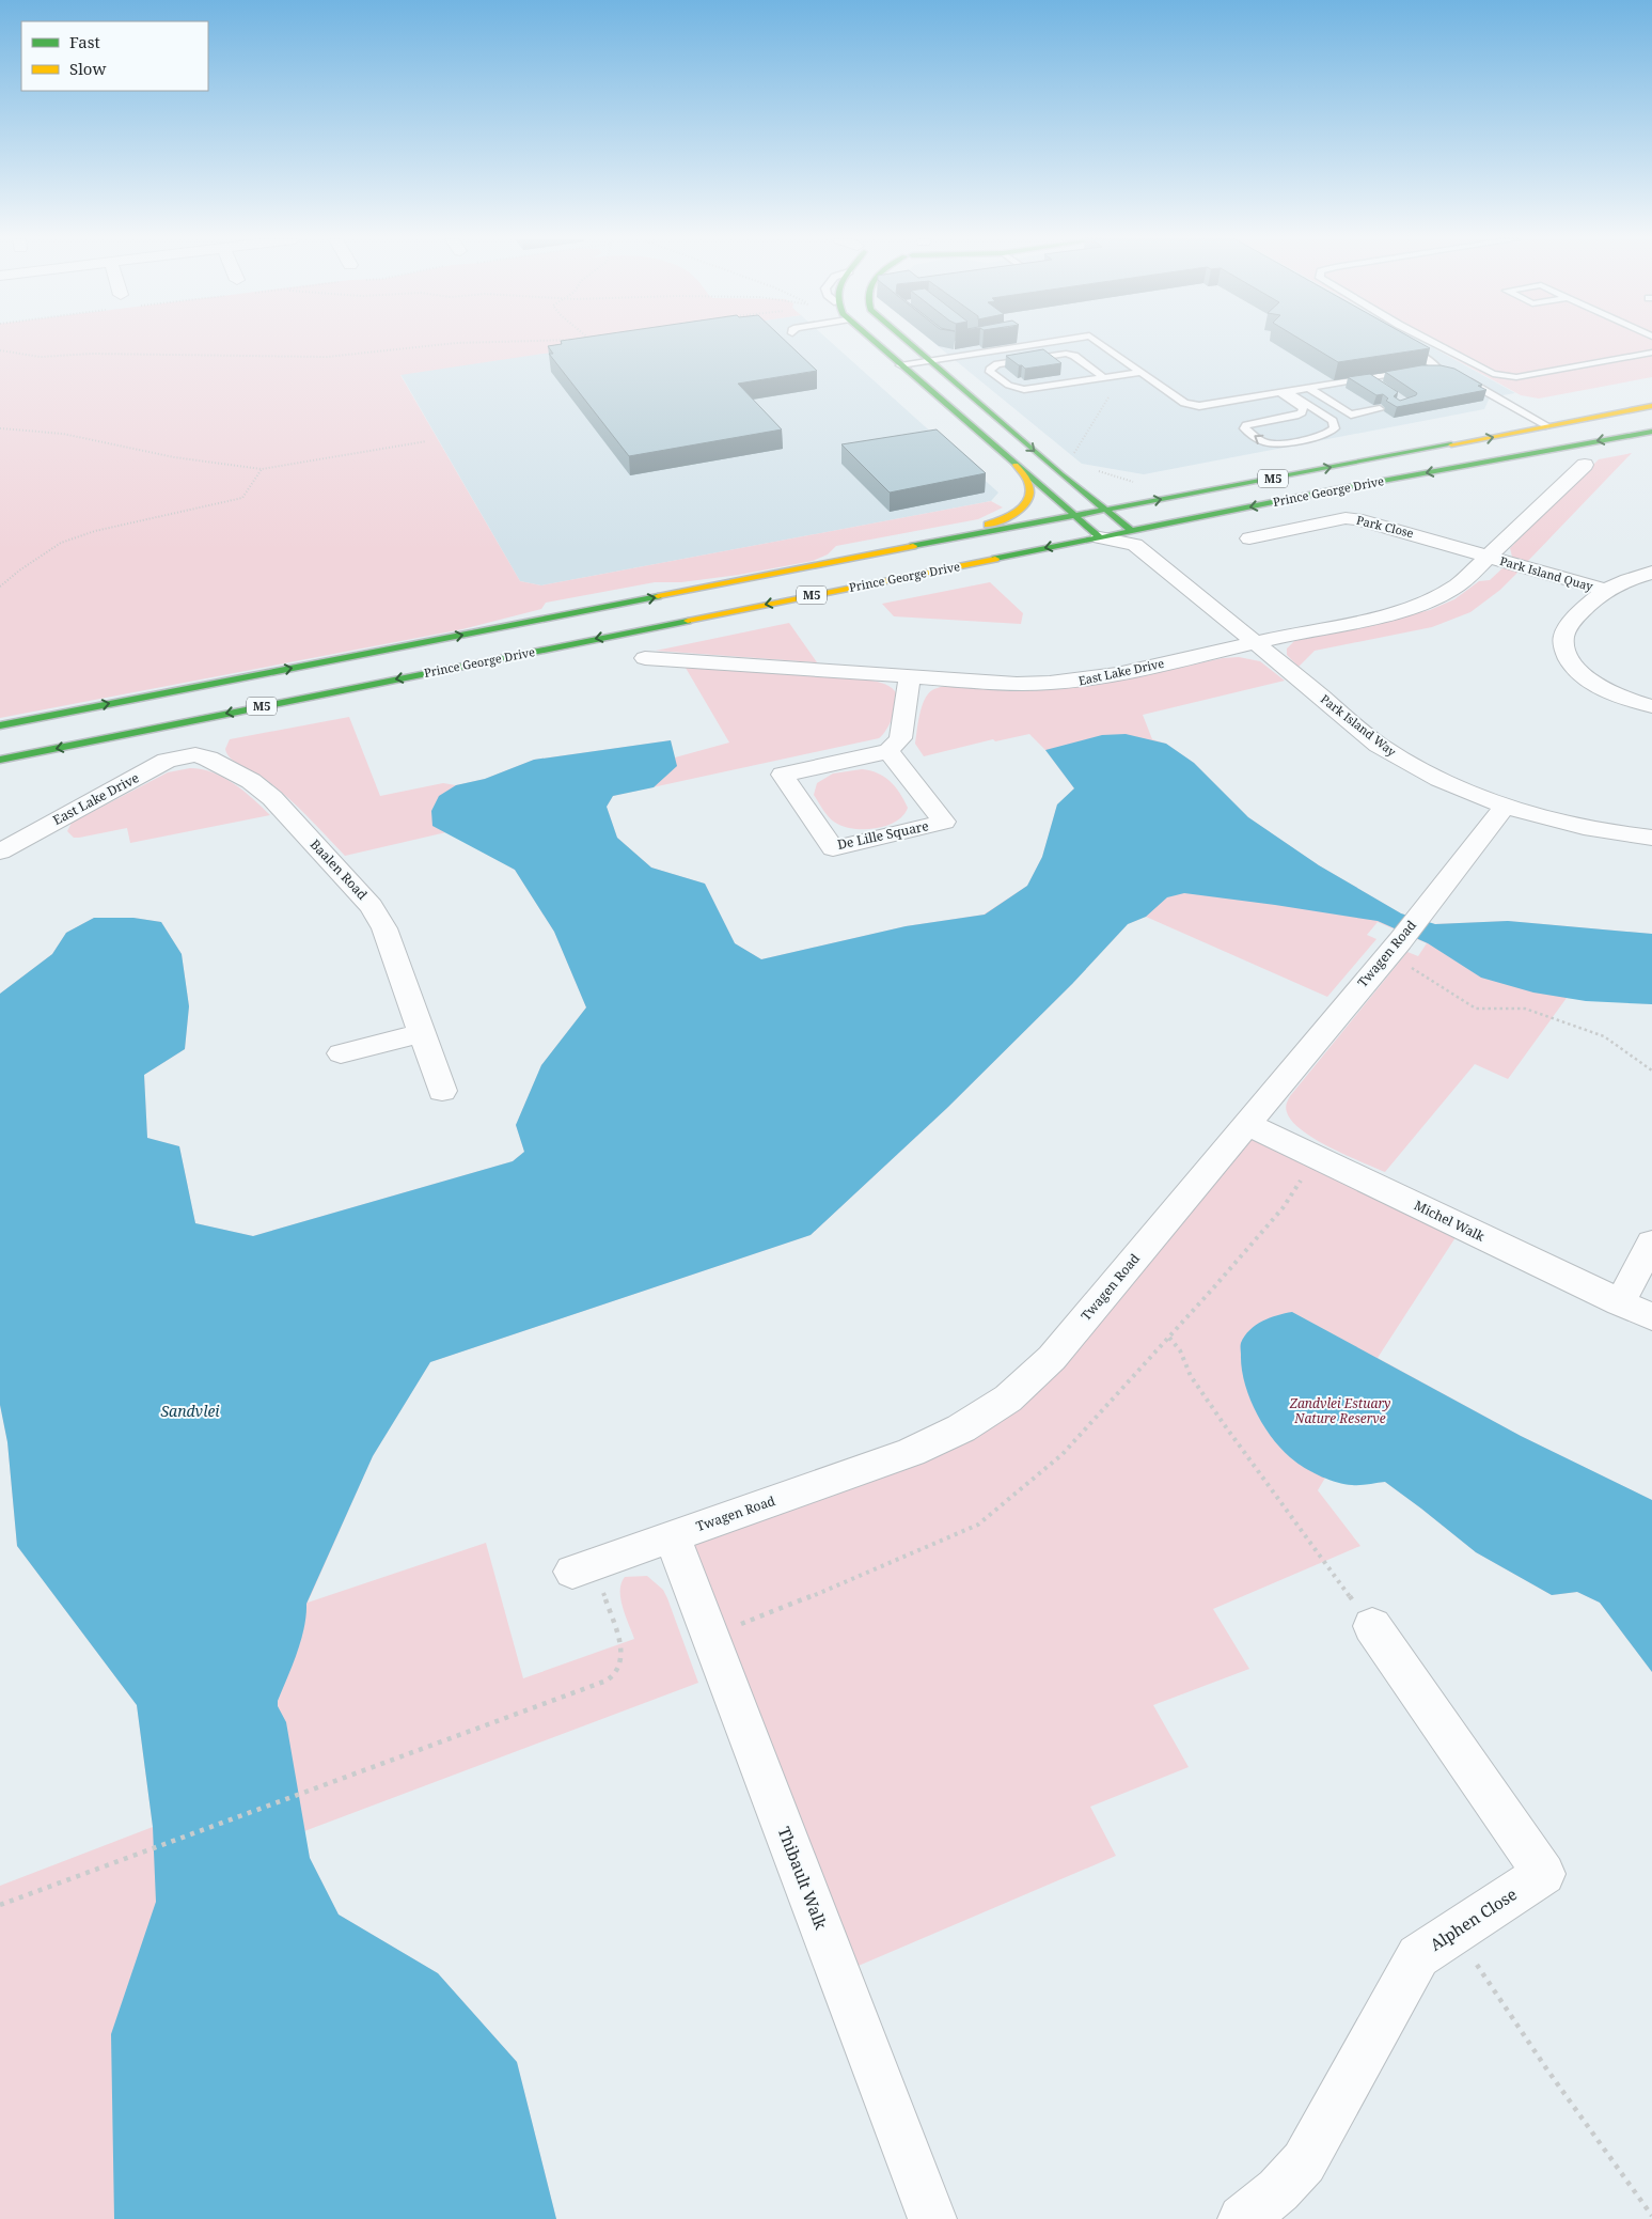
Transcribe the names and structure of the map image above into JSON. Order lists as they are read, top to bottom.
{
  "streets": {
    "main road": ["M5", "Prince George Drive"],
    "street": [
      "Park Close",
      "Park Island Quay",
      "East Lake Drive",
      "Park Island Way",
      "De Lille Square",
      "Baalen Road",
      "Twagen Road",
      "Michel Walk",
      "Thibault Walk",
      "Alphen Close"
    ]
  },
  "crossings": [
    ["Prince George Drive", "Park Island Way"],
    ["Park Close", "Park Island Quay"],
    ["Park Close", "East Lake Drive"],
    ["Park Island Quay", "East Lake Drive"],
    ["East Lake Drive", "Park Island Way"],
    ["East Lake Drive", "Baalen Road"],
    ["Park Island Way", "Twagen Road"],
    ["Twagen Road", "Michel Walk"],
    ["Twagen Road", "Thibault Walk"]
  ],
  "water": ["Sandvlei"],
  "parks": ["Zandvlei Estuary Nature Reserve"],
  "legend": ["Fast", "Slow"]
}
